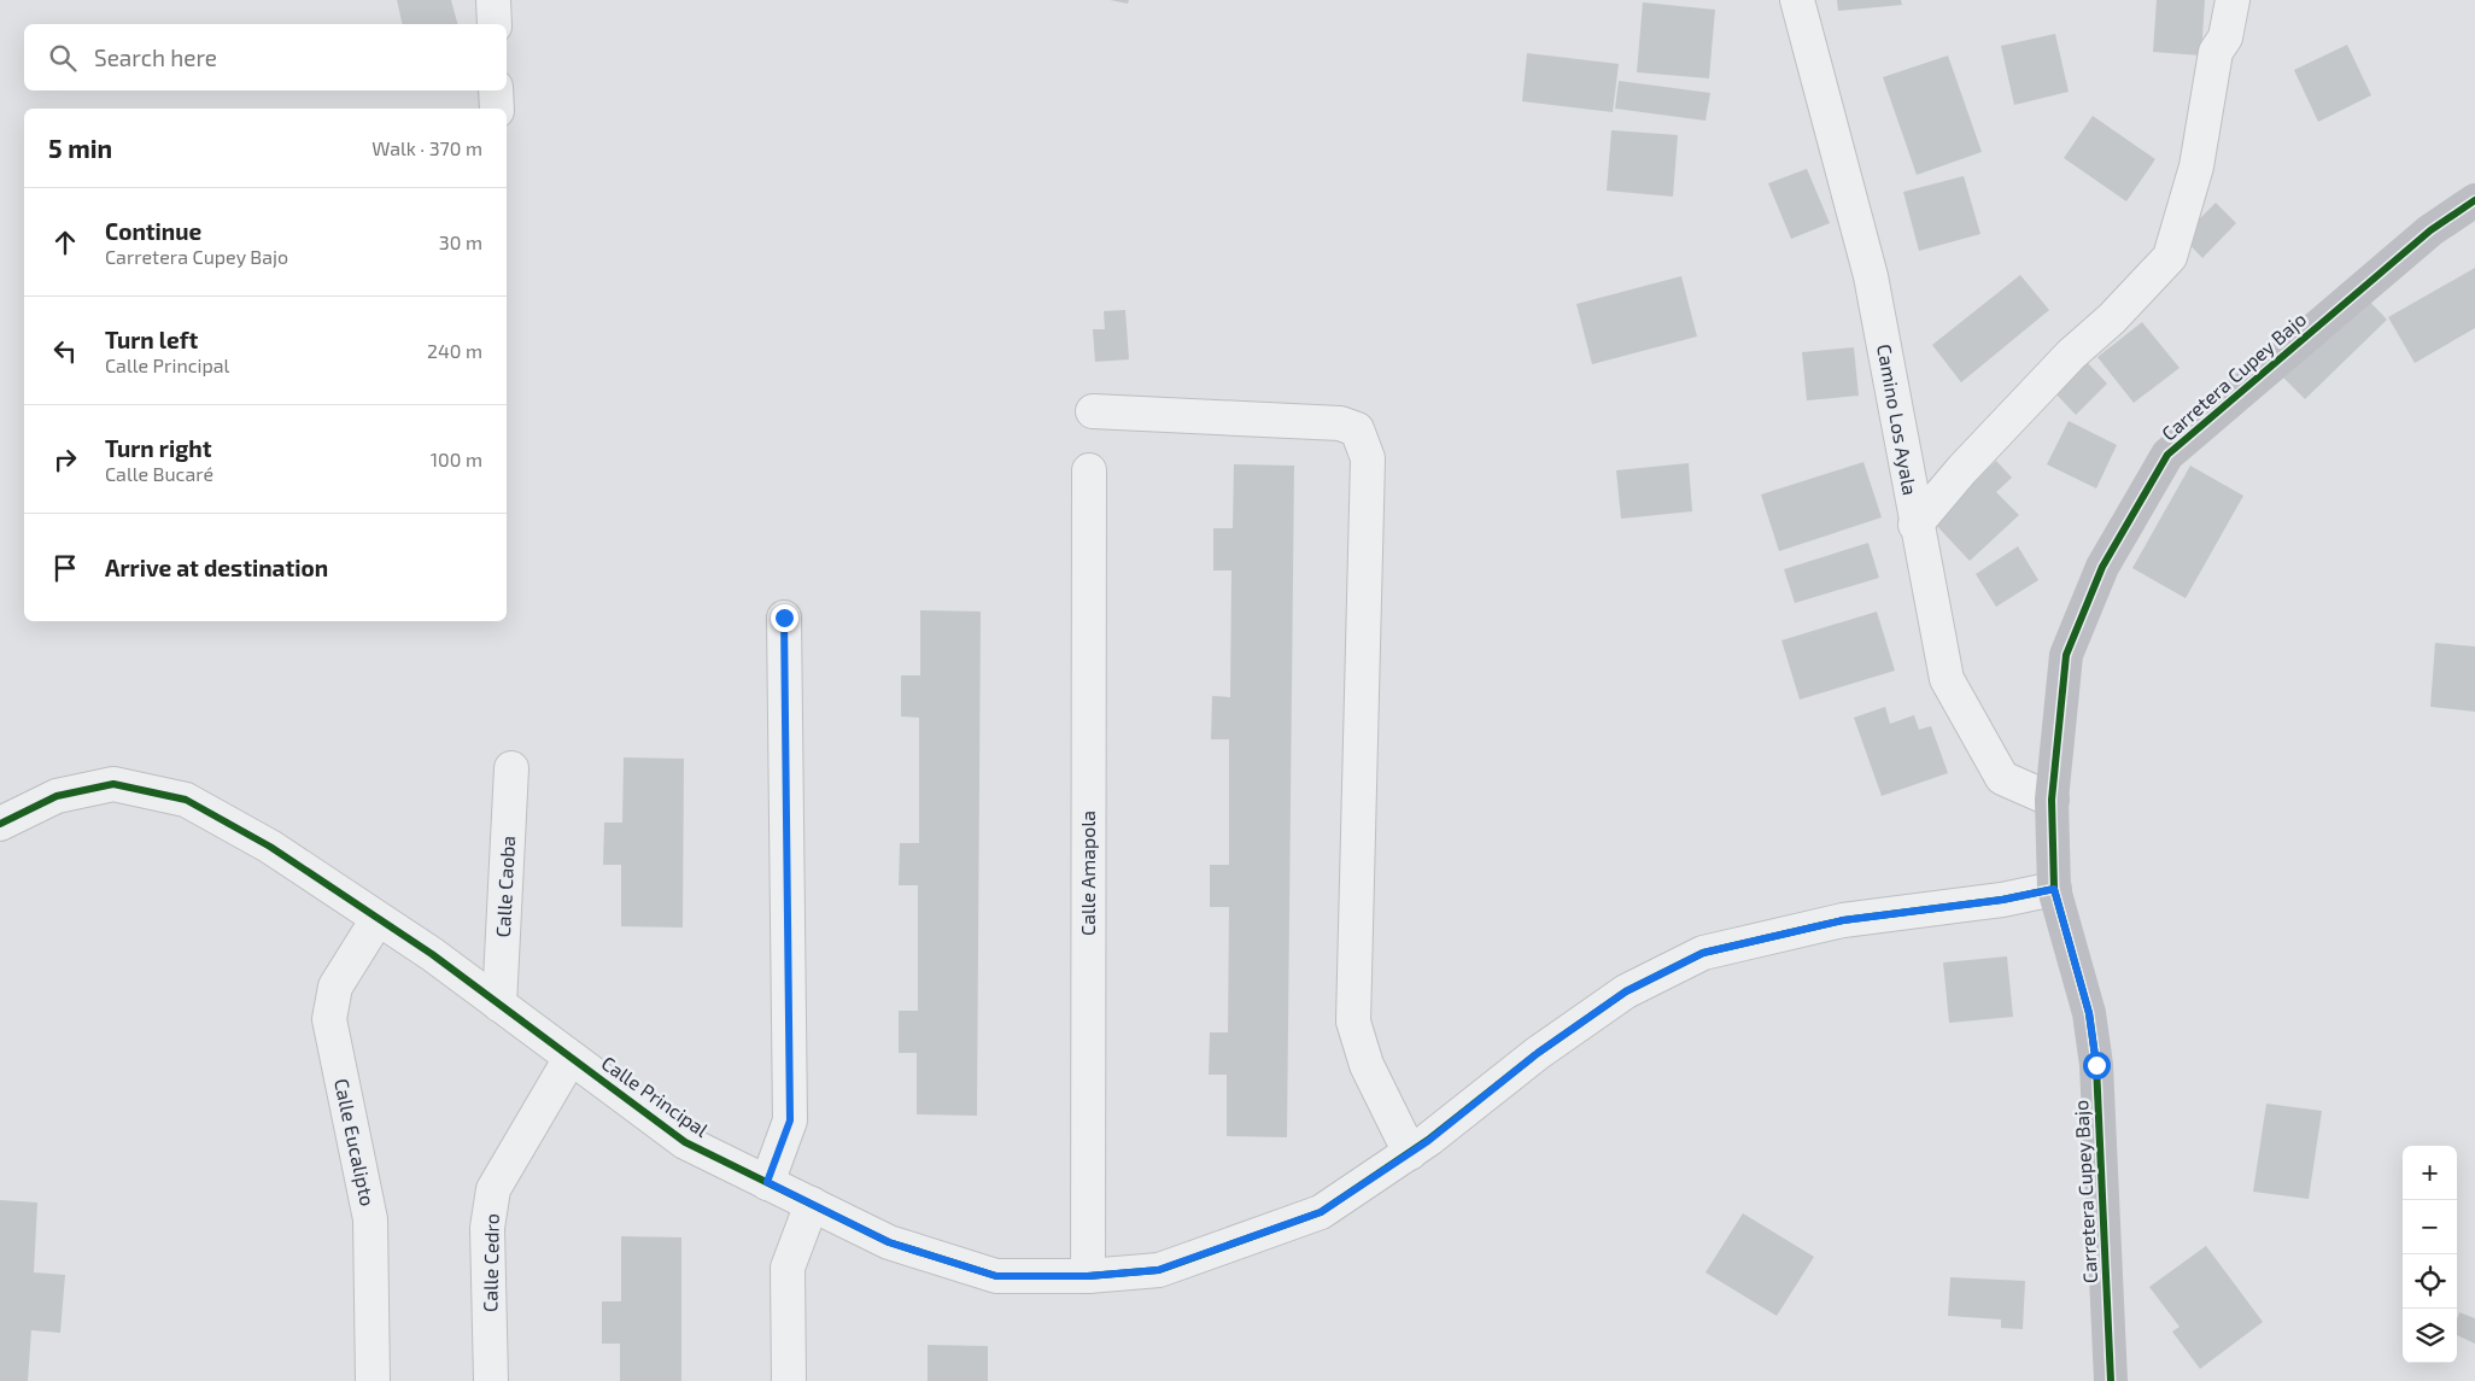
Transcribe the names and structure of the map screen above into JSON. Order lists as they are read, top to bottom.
{
  "streets": {
    "street": [
      "Carretera Cupey Bajo",
      "Camino Los Ayala",
      "Calle Amapola",
      "Calle Caoba",
      "Calle Principal",
      "Calle Eucalipto",
      "Calle Cedro"
    ]
  },
  "crossings": [
    ["Carretera Cupey Bajo", "Camino Los Ayala"],
    ["Carretera Cupey Bajo", "Calle Principal"],
    ["Calle Amapola", "Calle Principal"],
    ["Calle Caoba", "Calle Principal"],
    ["Calle Principal", "Calle Eucalipto"],
    ["Calle Principal", "Calle Cedro"]
  ],
  "page": {
    "search": "Search here",
    "heading": ["5 min", "Walk · 370 m"],
    "list": [
      ["Continue", "Carretera Cupey Bajo", "30 m"],
      ["Turn left", "Calle Principal", "240 m"],
      ["Turn right", "Calle Bucaré", "100 m"],
      "Arrive at destination"
    ],
    "map_buttons": ["+", "−"]
  }
}
